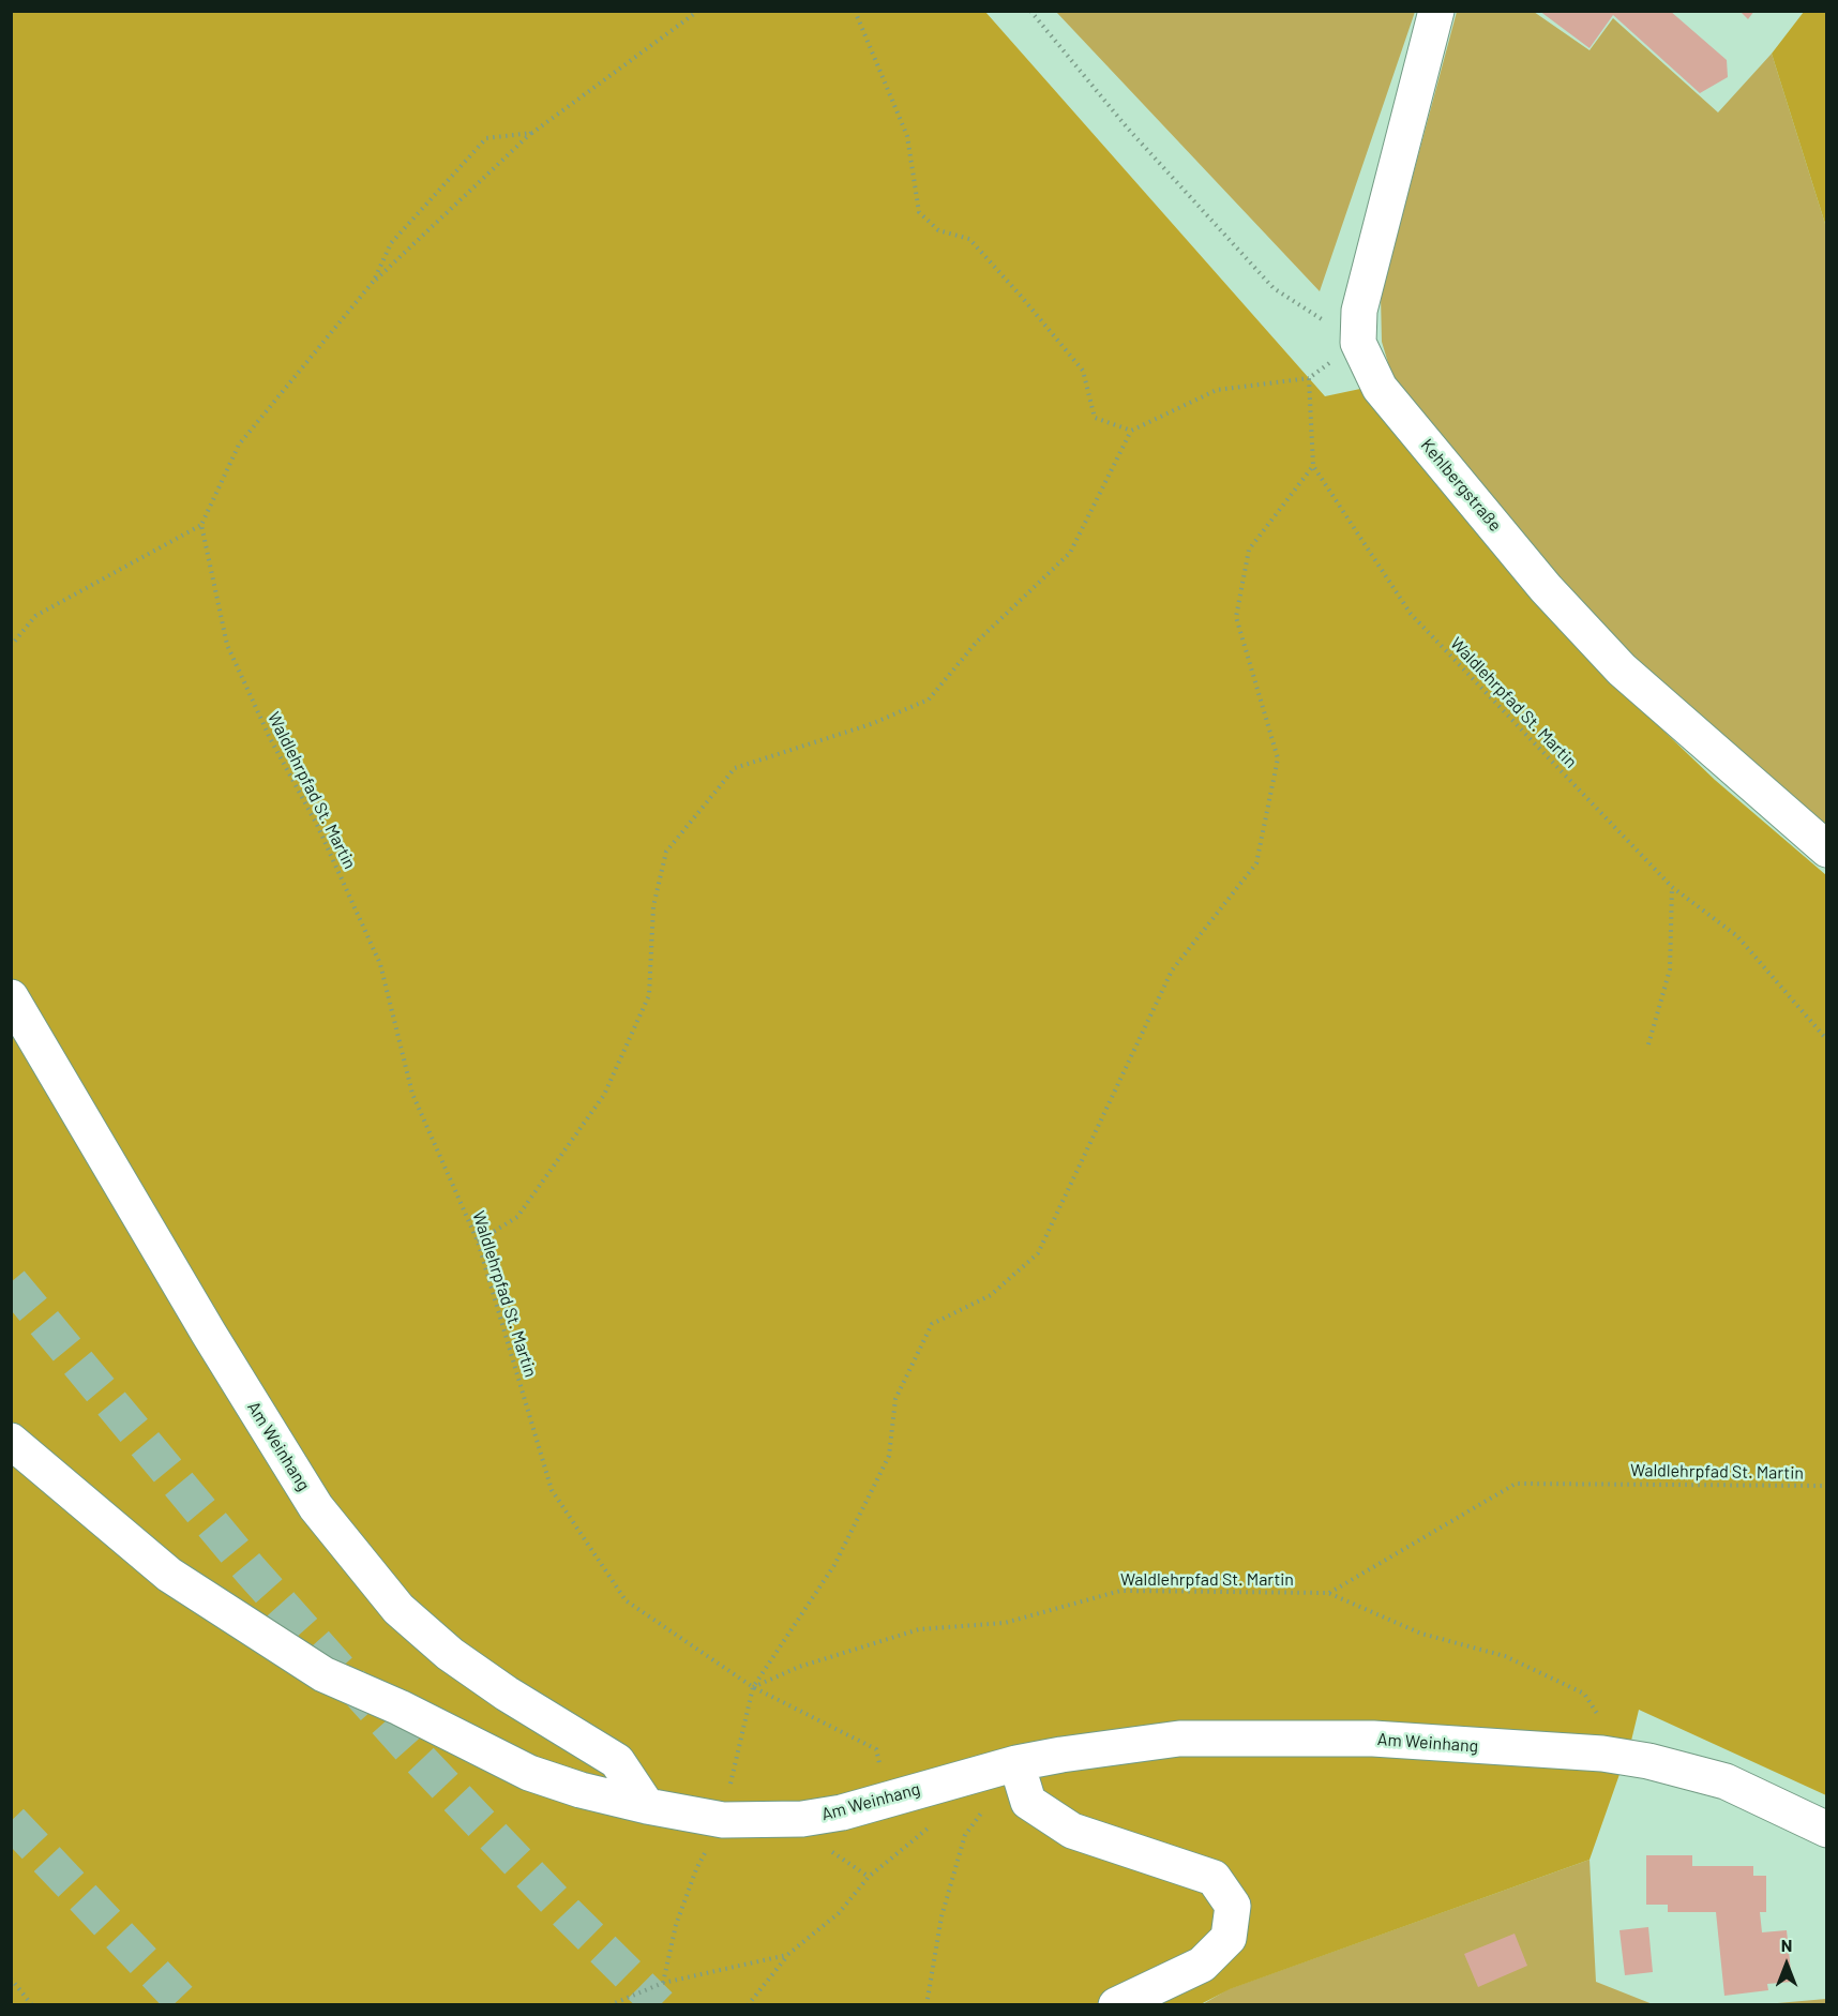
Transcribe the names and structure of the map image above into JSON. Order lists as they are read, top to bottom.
{
  "streets": {
    "street": ["Kehlbergstraße", "Am Weinhang"],
    "path": ["Waldlehrpfad St. Martin"]
  },
  "crossings": [
    ["Waldlehrpfad St. Martin", "Am Weinhang"]
  ],
  "north": "top"
}
